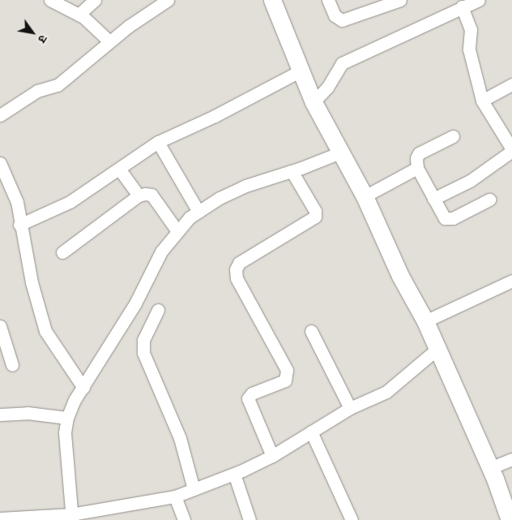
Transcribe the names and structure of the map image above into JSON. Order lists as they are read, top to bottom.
{
  "north": "bottom right"
}
